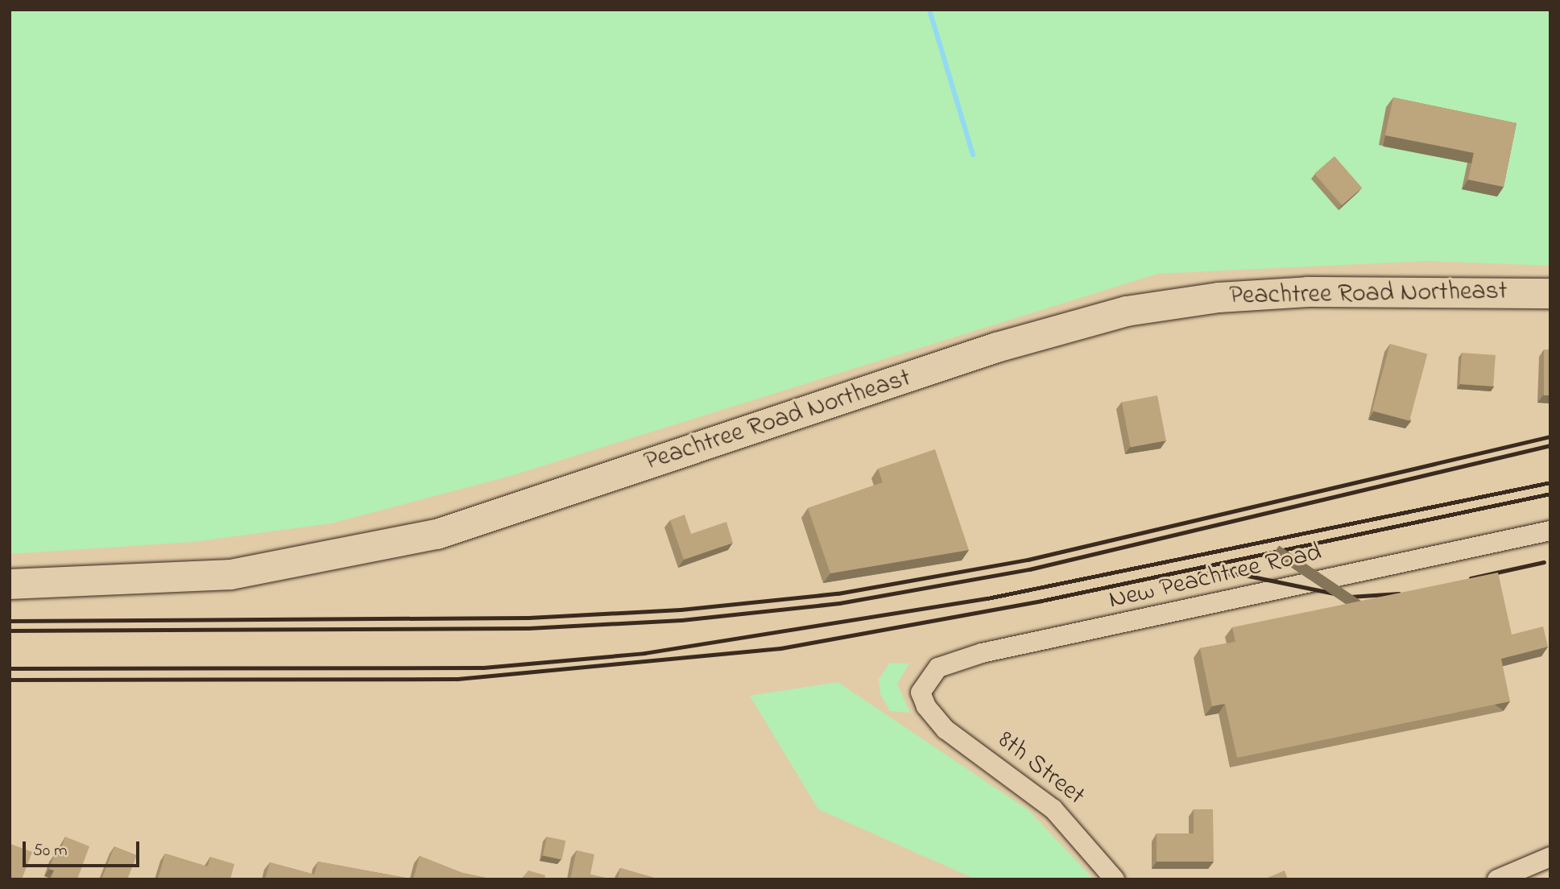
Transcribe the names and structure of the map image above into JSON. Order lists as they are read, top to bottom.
{
  "streets": {
    "highway": ["Peachtree Road Northeast"],
    "street": ["New Peachtree Road", "8th Street"]
  },
  "crossings": [
    ["New Peachtree Road", "8th Street"]
  ],
  "scale_bar": "50 m"
}
